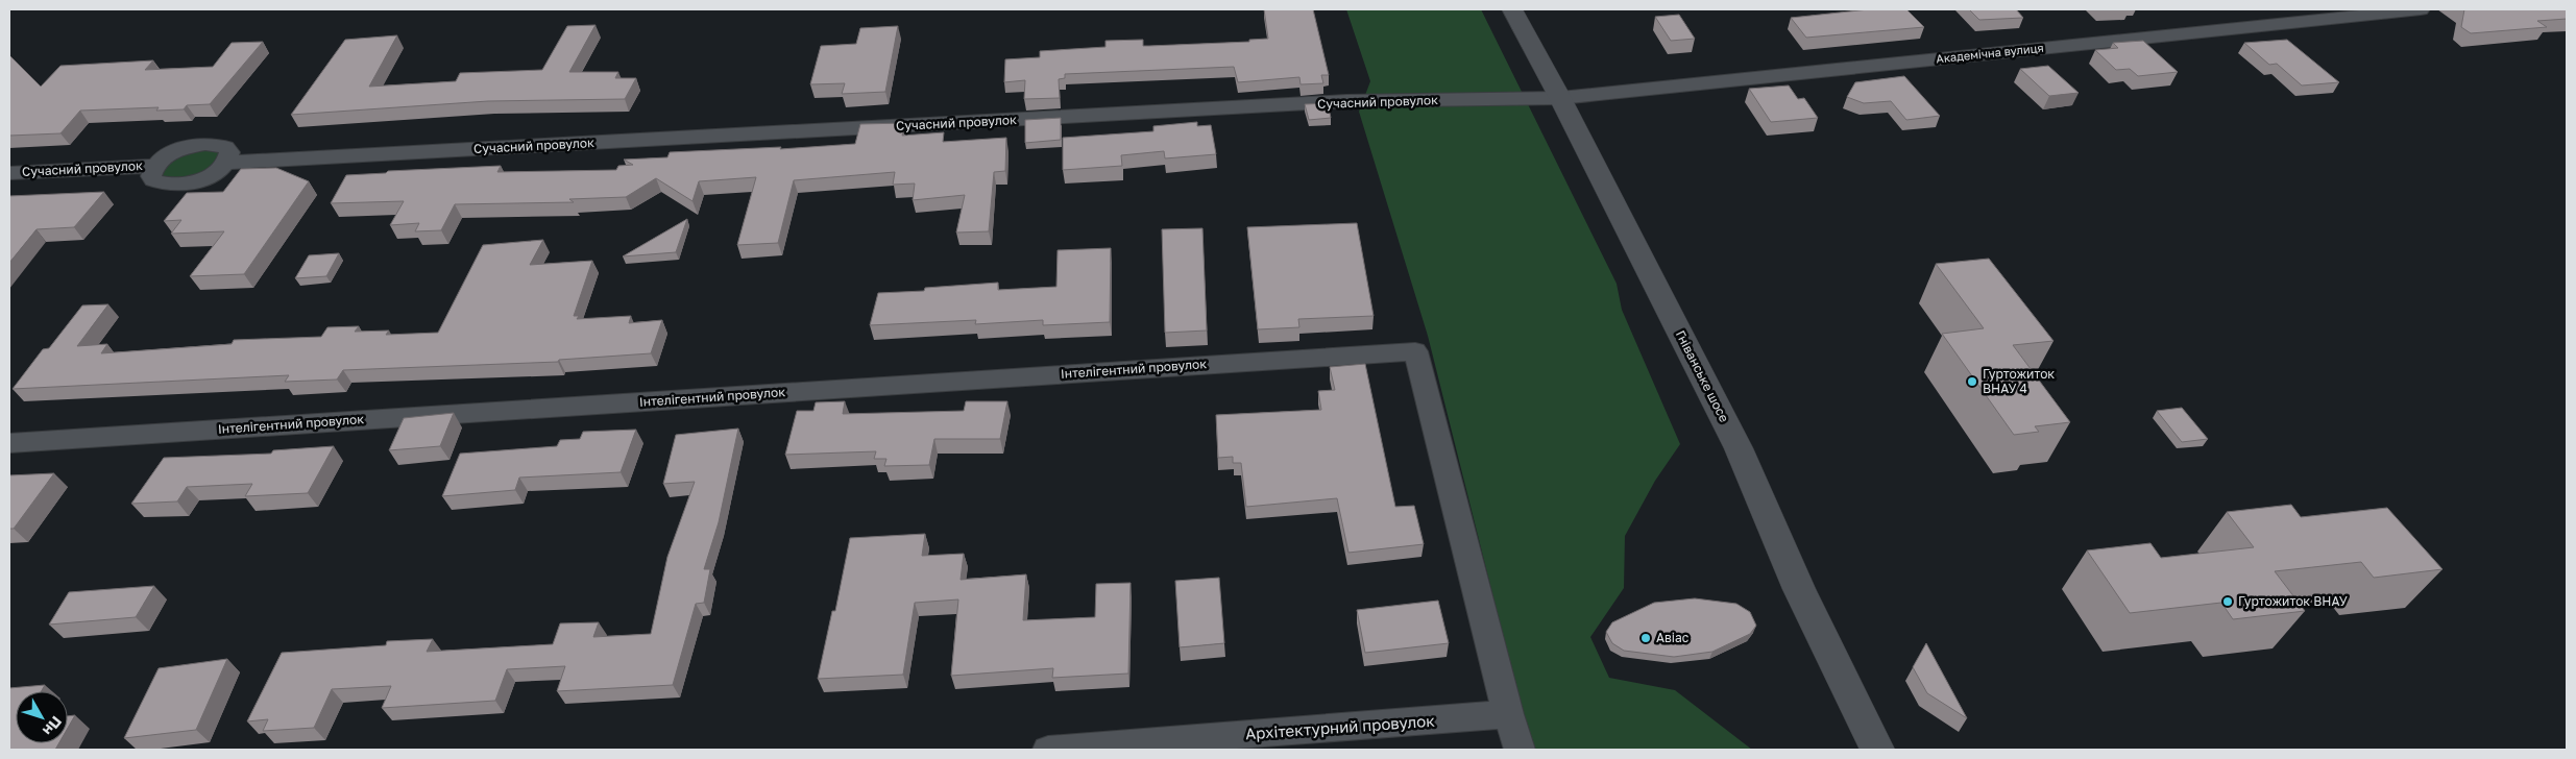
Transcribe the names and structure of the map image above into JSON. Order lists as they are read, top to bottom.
{
  "streets": {
    "main road": ["Гніванське шосе"],
    "street": [
      "Академічна вулиця",
      "Сучасний провулок",
      "Інтелігентний провулок",
      "Архітектурний провулок"
    ]
  },
  "crossings": [
    ["Академічна вулиця", "Сучасний провулок"],
    ["Академічна вулиця", "Гніванське шосе"],
    ["Сучасний провулок", "Гніванське шосе"],
    ["Інтелігентний провулок", "Архітектурний провулок"]
  ],
  "places": ["Гуртожиток ВНАУ 4", "Гуртожиток ВНАУ", "Авіас"],
  "north": "bottom right"
}
